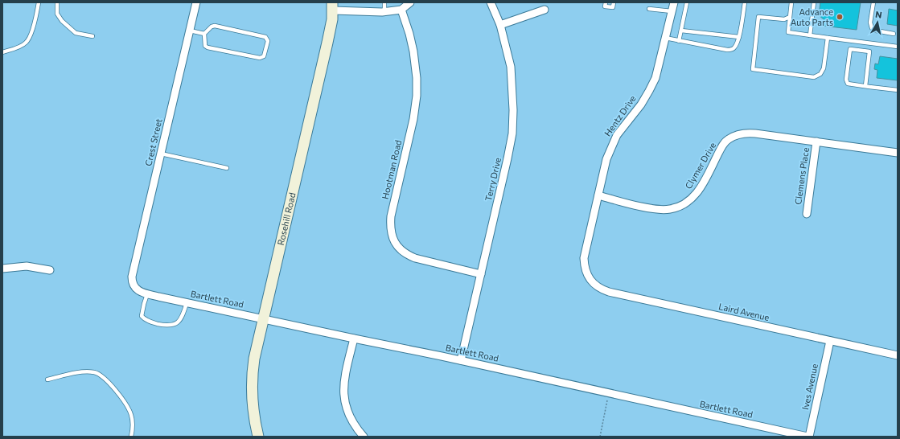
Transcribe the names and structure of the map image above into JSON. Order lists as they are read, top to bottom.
{
  "streets": {
    "street": [
      "Hentz Drive",
      "Crest Street",
      "Clymer Drive",
      "Hootman Road",
      "Clemens Place",
      "Terry Drive",
      "Rosehill Road",
      "Bartlett Road",
      "Laird Avenue",
      "Ives Avenue"
    ]
  },
  "crossings": [
    ["Hentz Drive", "Clymer Drive"],
    ["Hentz Drive", "Laird Avenue"],
    ["Crest Street", "Bartlett Road"],
    ["Clymer Drive", "Clemens Place"],
    ["Hootman Road", "Terry Drive"],
    ["Terry Drive", "Bartlett Road"],
    ["Rosehill Road", "Bartlett Road"],
    ["Bartlett Road", "Ives Avenue"],
    ["Laird Avenue", "Ives Avenue"]
  ],
  "places": ["Advance Auto Parts"],
  "north": "top"
}
